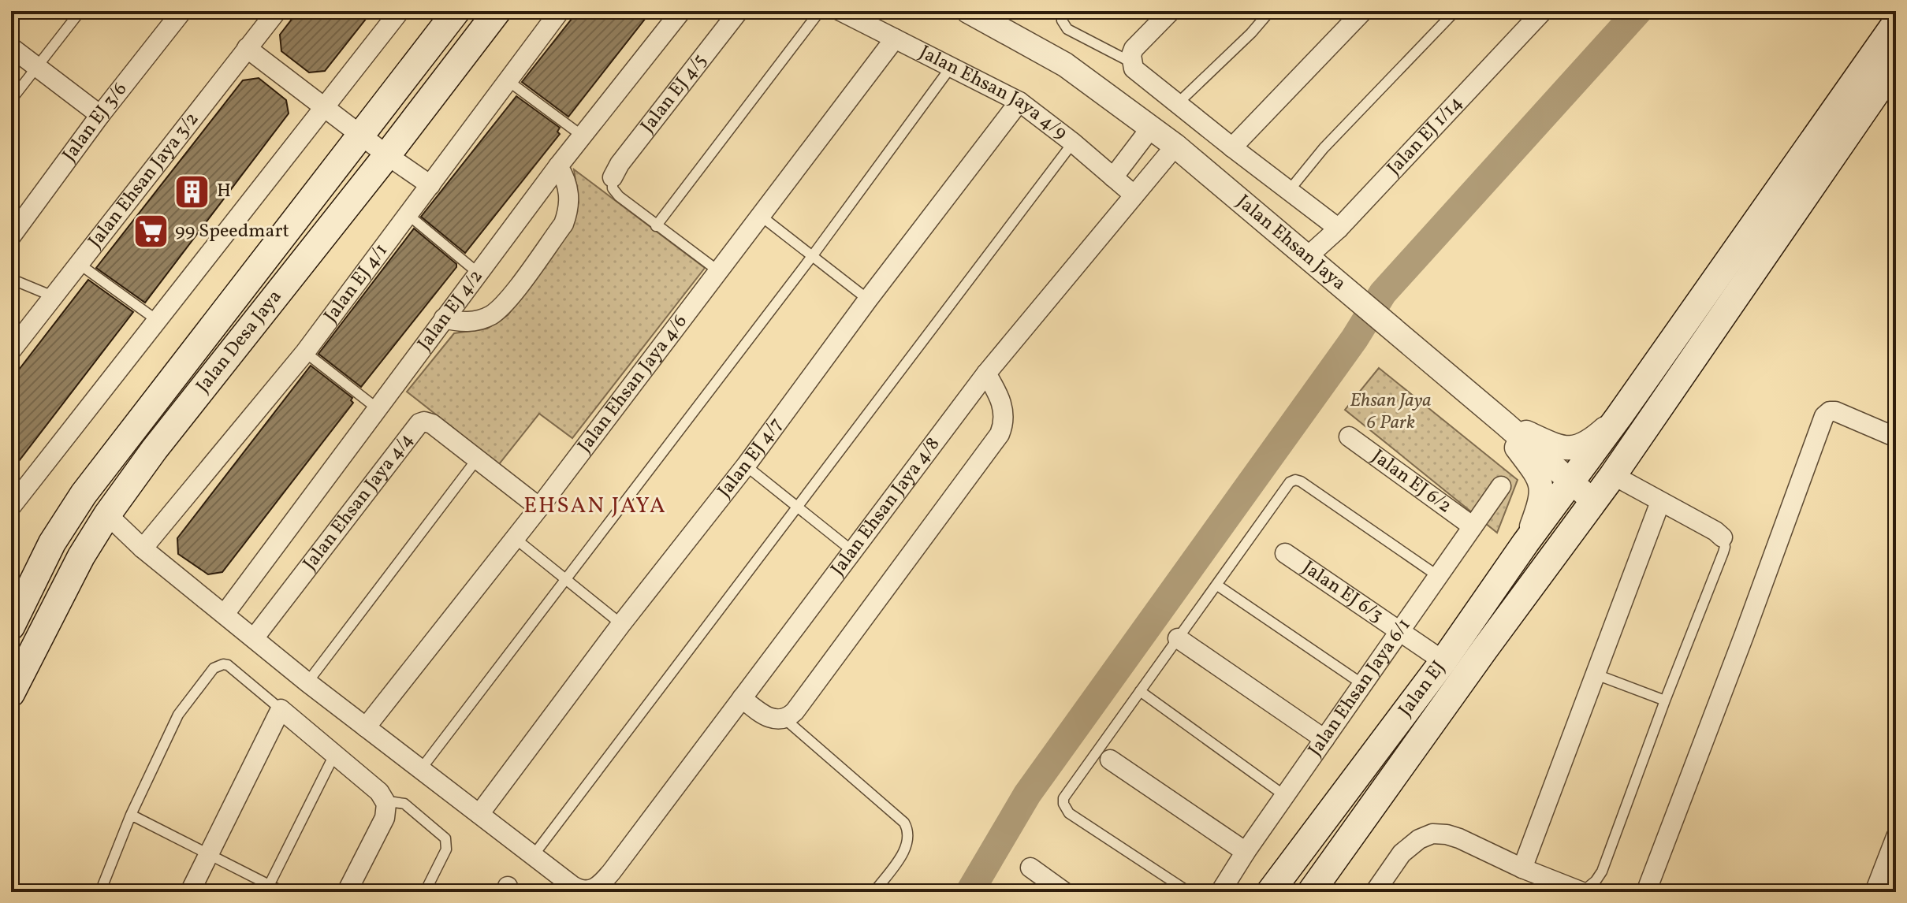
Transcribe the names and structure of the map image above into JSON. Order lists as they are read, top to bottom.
{
  "streets": {
    "main road": ["Jalan Desa Jaya", "Jalan EJ"],
    "street": [
      "Jalan EJ 4/5",
      "Jalan Ehsan Jaya 4/9",
      "Jalan EJ 3/6",
      "Jalan EJ 1/14",
      "Jalan Ehsan Jaya 3/2",
      "Jalan Ehsan Jaya",
      "Jalan EJ 4/1",
      "Jalan EJ 4/2",
      "Jalan Ehsan Jaya 4/6",
      "Jalan EJ 4/7",
      "Jalan EJ 6/2",
      "Jalan Ehsan Jaya 4/4",
      "Jalan Ehsan Jaya 4/8",
      "Jalan EJ 6/3",
      "Jalan Ehsan Jaya 6/1"
    ]
  },
  "crossings": [
    ["Jalan Ehsan Jaya 4/9", "Jalan Ehsan Jaya 4/6"],
    ["Jalan Ehsan Jaya 4/9", "Jalan EJ 4/7"],
    ["Jalan Ehsan Jaya 4/9", "Jalan Ehsan Jaya 4/8"],
    ["Jalan EJ 1/14", "Jalan Ehsan Jaya"],
    ["Jalan Ehsan Jaya", "Jalan Ehsan Jaya 4/8"],
    ["Jalan Ehsan Jaya", "Jalan EJ"],
    ["Jalan Ehsan Jaya 4/6", "Jalan Ehsan Jaya 4/4"],
    ["Jalan EJ 6/2", "Jalan Ehsan Jaya 6/1"],
    ["Jalan EJ 6/3", "Jalan Ehsan Jaya 6/1"],
    ["Jalan EJ 6/3", "Jalan EJ"]
  ],
  "districts": ["EHSAN JAYA"],
  "parks": ["Ehsan Jaya 6 Park"],
  "places": {
    "building": ["H"],
    "supermarket": ["99 Speedmart"]
  }
}
